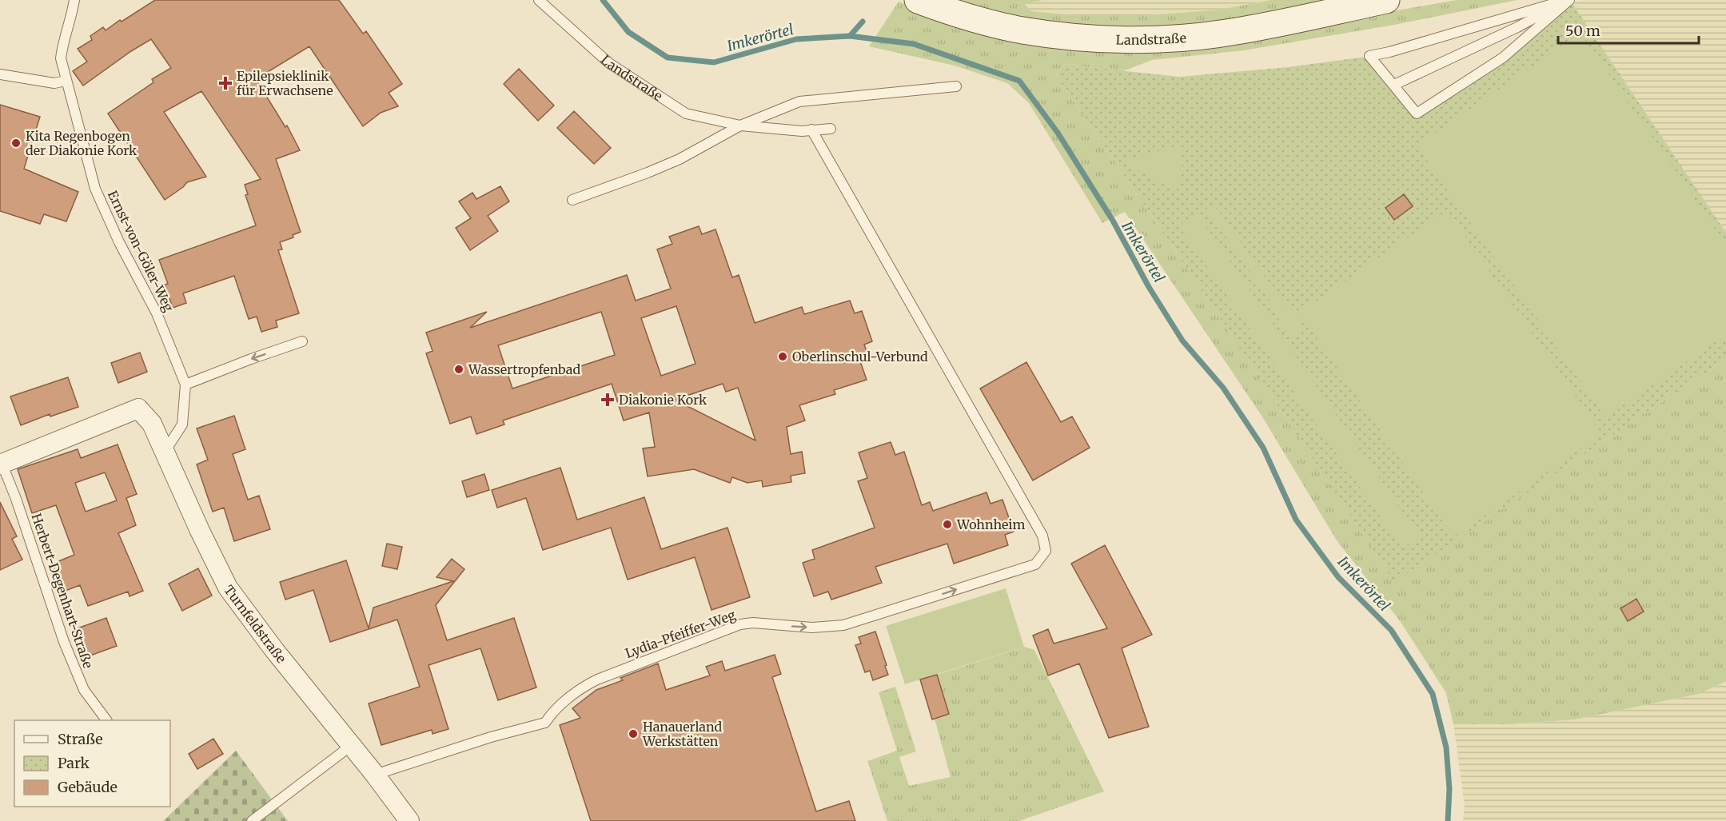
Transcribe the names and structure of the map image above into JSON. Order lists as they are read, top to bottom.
{
  "streets": {
    "main road": ["Landstraße"],
    "street": ["Turnfeldstraße"],
    "lane": ["Ernst-von-Göler-Weg", "Herbert-Degenhart-Straße", "Lydia-Pfeiffer-Weg"]
  },
  "crossings": [
    ["Landstraße", "Lydia-Pfeiffer-Weg"],
    ["Ernst-von-Göler-Weg", "Turnfeldstraße"],
    ["Herbert-Degenhart-Straße", "Turnfeldstraße"],
    ["Turnfeldstraße", "Lydia-Pfeiffer-Weg"]
  ],
  "water": ["Imkerörtel"],
  "places": {
    "health": ["Epilepsieklinik für Erwachsene", "Diakonie Kork"],
    "other": [
      "Kita Regenbogen der Diakonie Kork",
      "Oberlinschul-Verbund",
      "Wassertropfenbad",
      "Wohnheim",
      "Hanauerland Werkstätten"
    ]
  },
  "legend": ["Straße", "Park", "Gebäude"],
  "scale_bar": "50 m"
}
